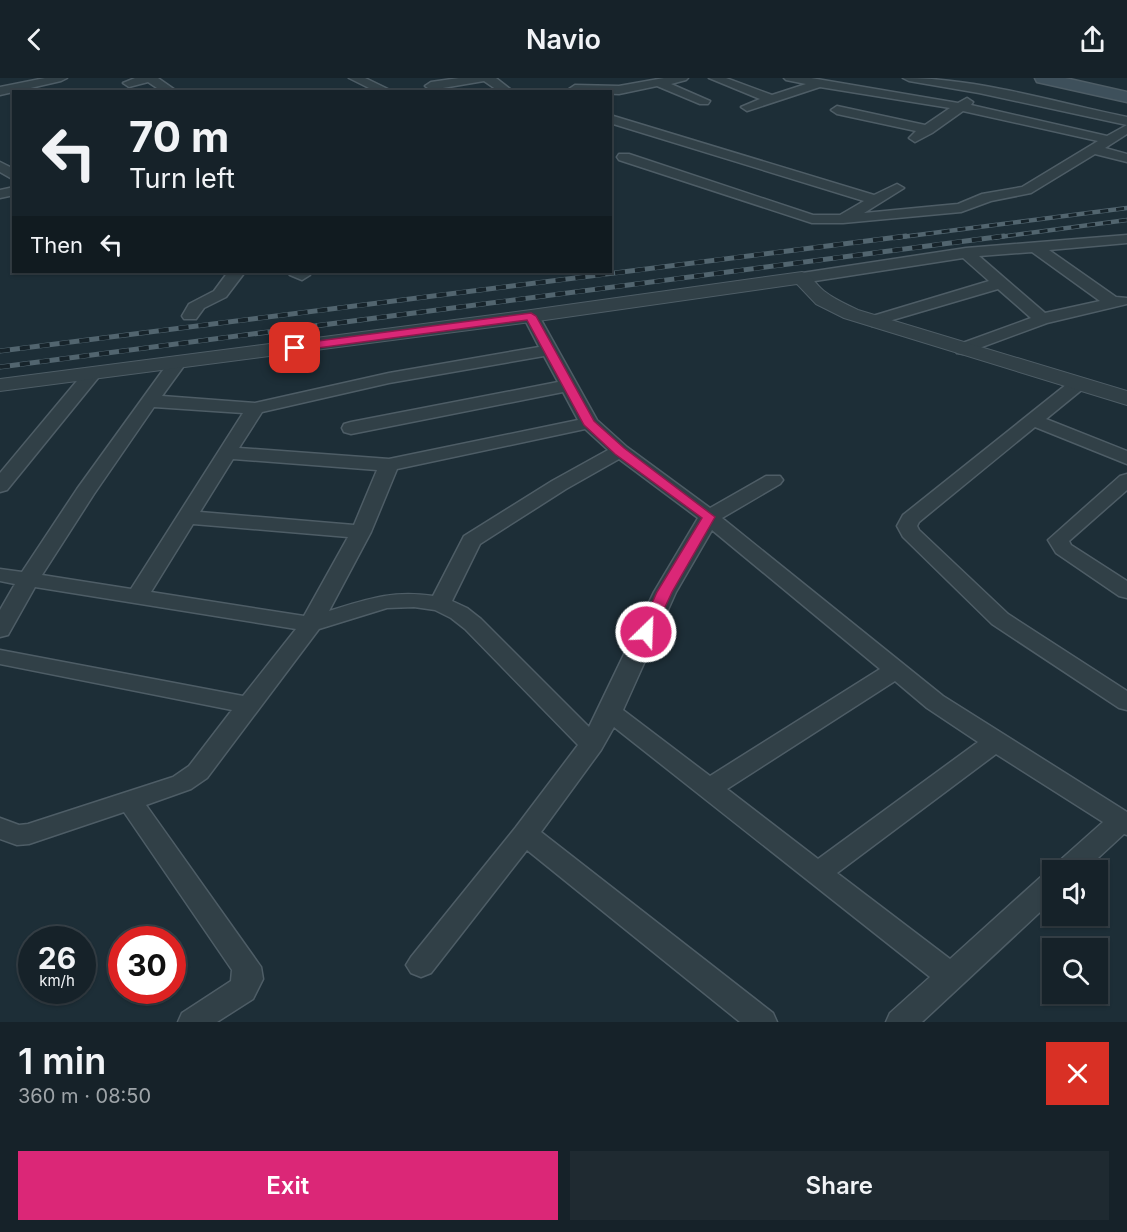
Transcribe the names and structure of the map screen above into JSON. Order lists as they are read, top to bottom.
{
  "page": {
    "header": "Navio",
    "turn": ["70 m", "Turn left"],
    "then": "Then",
    "speed": "26 km/h",
    "limit": "30",
    "heading": ["1 min", "360 m · 08:50"],
    "buttons": ["Exit", "Share"]
  }
}
